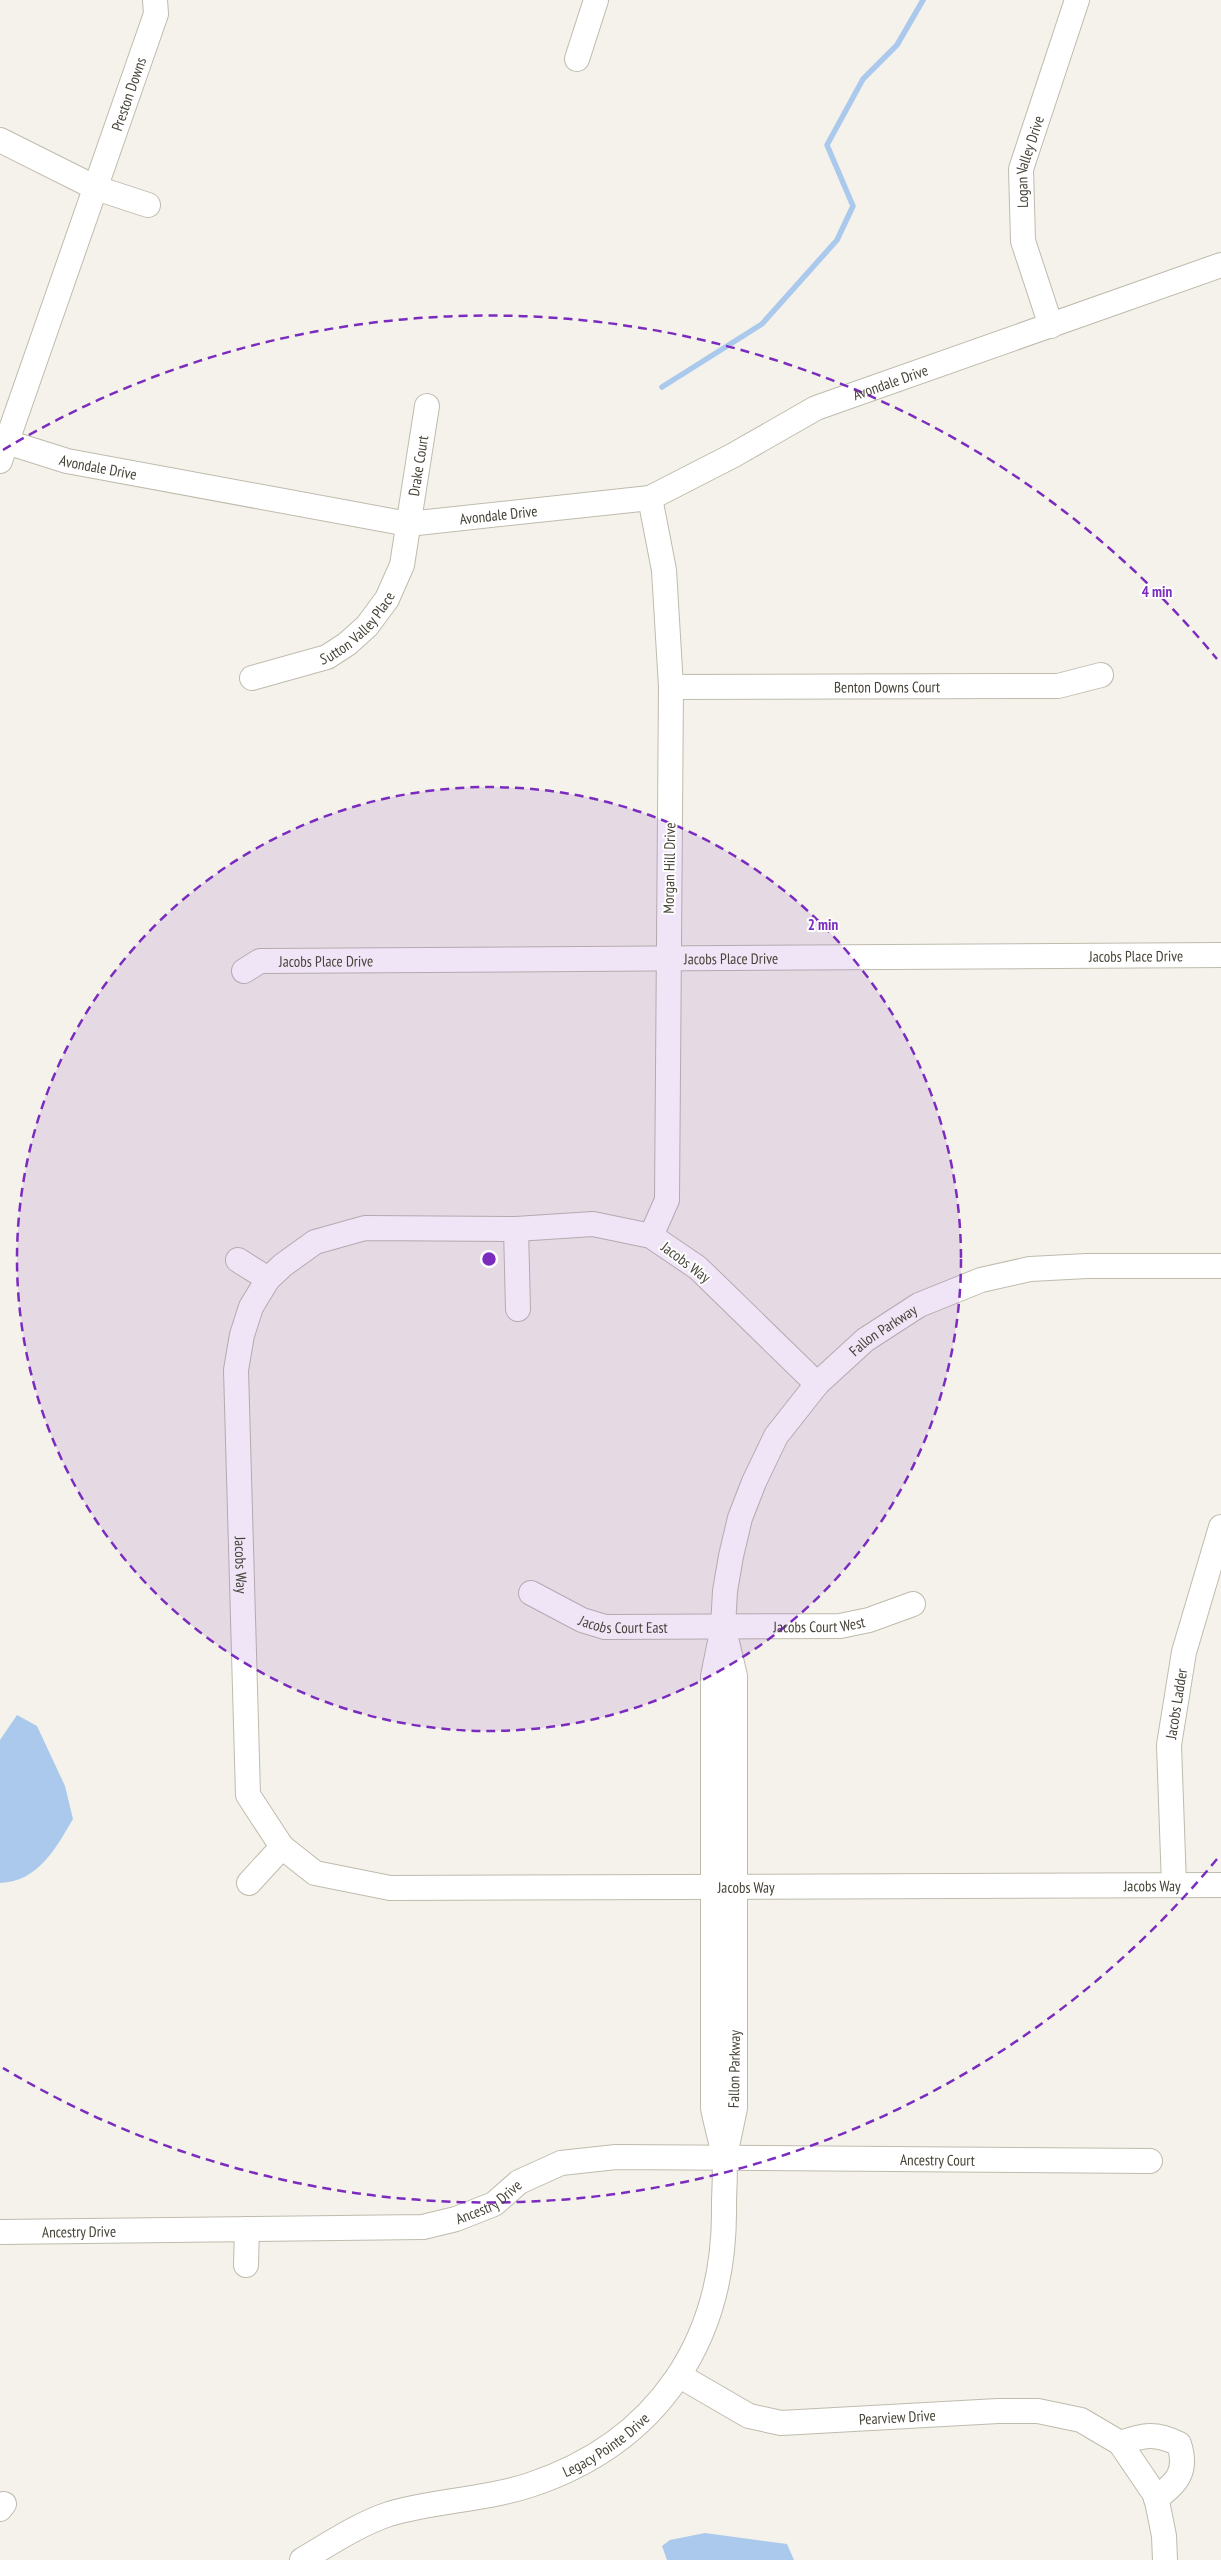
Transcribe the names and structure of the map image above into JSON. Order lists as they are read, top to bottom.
{
  "streets": {
    "street": [
      "Preston Downs",
      "Logan Valley Drive",
      "Avondale Drive",
      "Drake Court",
      "Sutton Valley Place",
      "Benton Downs Court",
      "Morgan Hill Drive",
      "Jacobs Place Drive",
      "Jacobs Way",
      "Fallon Parkway",
      "Jacobs Court East",
      "Jacobs Court West",
      "Jacobs Ladder",
      "Ancestry Court",
      "Ancestry Drive",
      "Pearview Drive",
      "Legacy Pointe Drive"
    ]
  },
  "crossings": [
    ["Preston Downs", "Avondale Drive"],
    ["Logan Valley Drive", "Avondale Drive"],
    ["Avondale Drive", "Drake Court"],
    ["Avondale Drive", "Sutton Valley Place"],
    ["Avondale Drive", "Morgan Hill Drive"],
    ["Drake Court", "Sutton Valley Place"],
    ["Benton Downs Court", "Morgan Hill Drive"],
    ["Morgan Hill Drive", "Jacobs Place Drive"],
    ["Morgan Hill Drive", "Jacobs Way"],
    ["Jacobs Way", "Fallon Parkway"],
    ["Jacobs Way", "Jacobs Ladder"],
    ["Fallon Parkway", "Jacobs Court East"],
    ["Fallon Parkway", "Jacobs Court West"],
    ["Fallon Parkway", "Ancestry Court"],
    ["Fallon Parkway", "Ancestry Drive"],
    ["Fallon Parkway", "Legacy Pointe Drive"],
    ["Jacobs Court East", "Jacobs Court West"],
    ["Ancestry Court", "Ancestry Drive"],
    ["Ancestry Court", "Legacy Pointe Drive"],
    ["Ancestry Drive", "Legacy Pointe Drive"],
    ["Pearview Drive", "Legacy Pointe Drive"]
  ],
  "rings": ["4 min", "2 min"]
}
